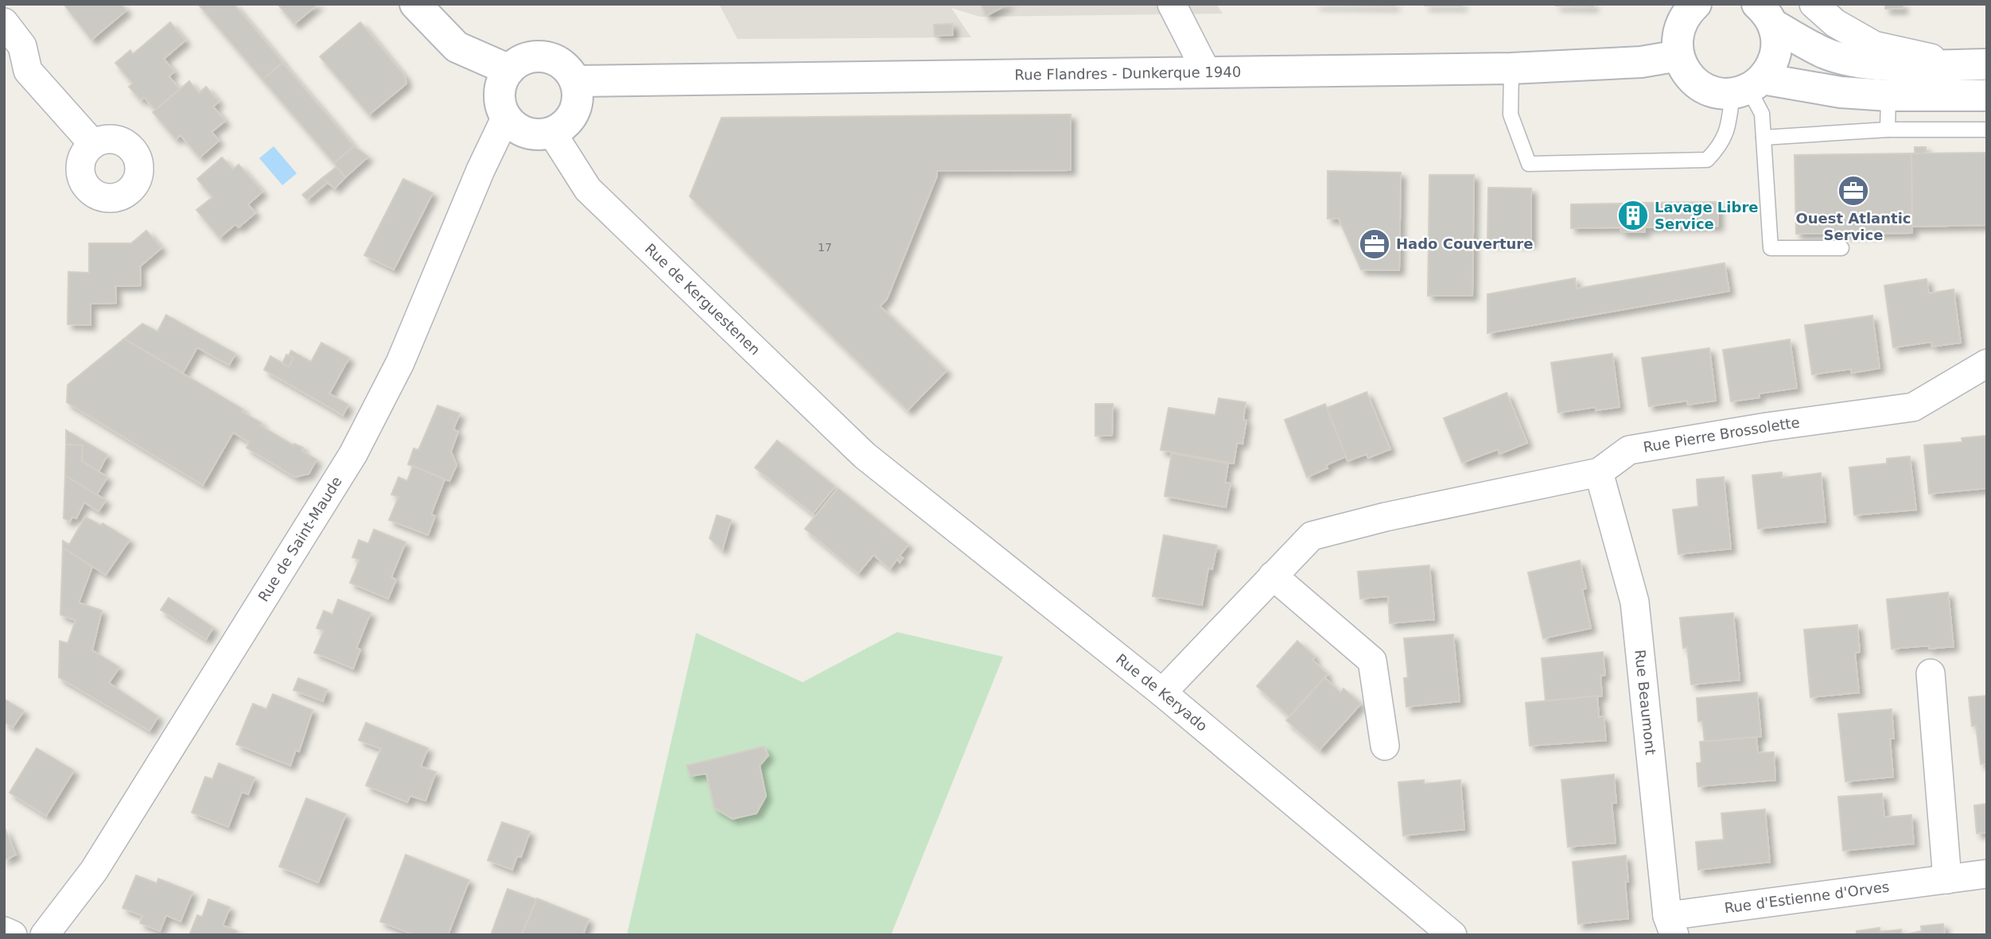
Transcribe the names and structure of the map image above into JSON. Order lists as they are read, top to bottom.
{
  "streets": {
    "street": [
      "Rue Flandres - Dunkerque 1940",
      "Rue de Kerguestenen",
      "Rue Pierre Brossolette",
      "Rue de Saint-Maude",
      "Rue de Keryado",
      "Rue Beaumont",
      "Rue d'Estienne d'Orves"
    ]
  },
  "crossings": [
    ["Rue Flandres - Dunkerque 1940", "Rue de Kerguestenen"],
    ["Rue Flandres - Dunkerque 1940", "Rue de Saint-Maude"],
    ["Rue de Kerguestenen", "Rue de Saint-Maude"],
    ["Rue de Kerguestenen", "Rue de Keryado"],
    ["Rue Pierre Brossolette", "Rue de Keryado"],
    ["Rue Pierre Brossolette", "Rue Beaumont"],
    ["Rue Beaumont", "Rue d'Estienne d'Orves"]
  ],
  "places": {
    "office": ["Ouest Atlantic Service", "Hado Couverture"],
    "building": ["Lavage Libre Service"]
  },
  "house_numbers": ["17"]
}
